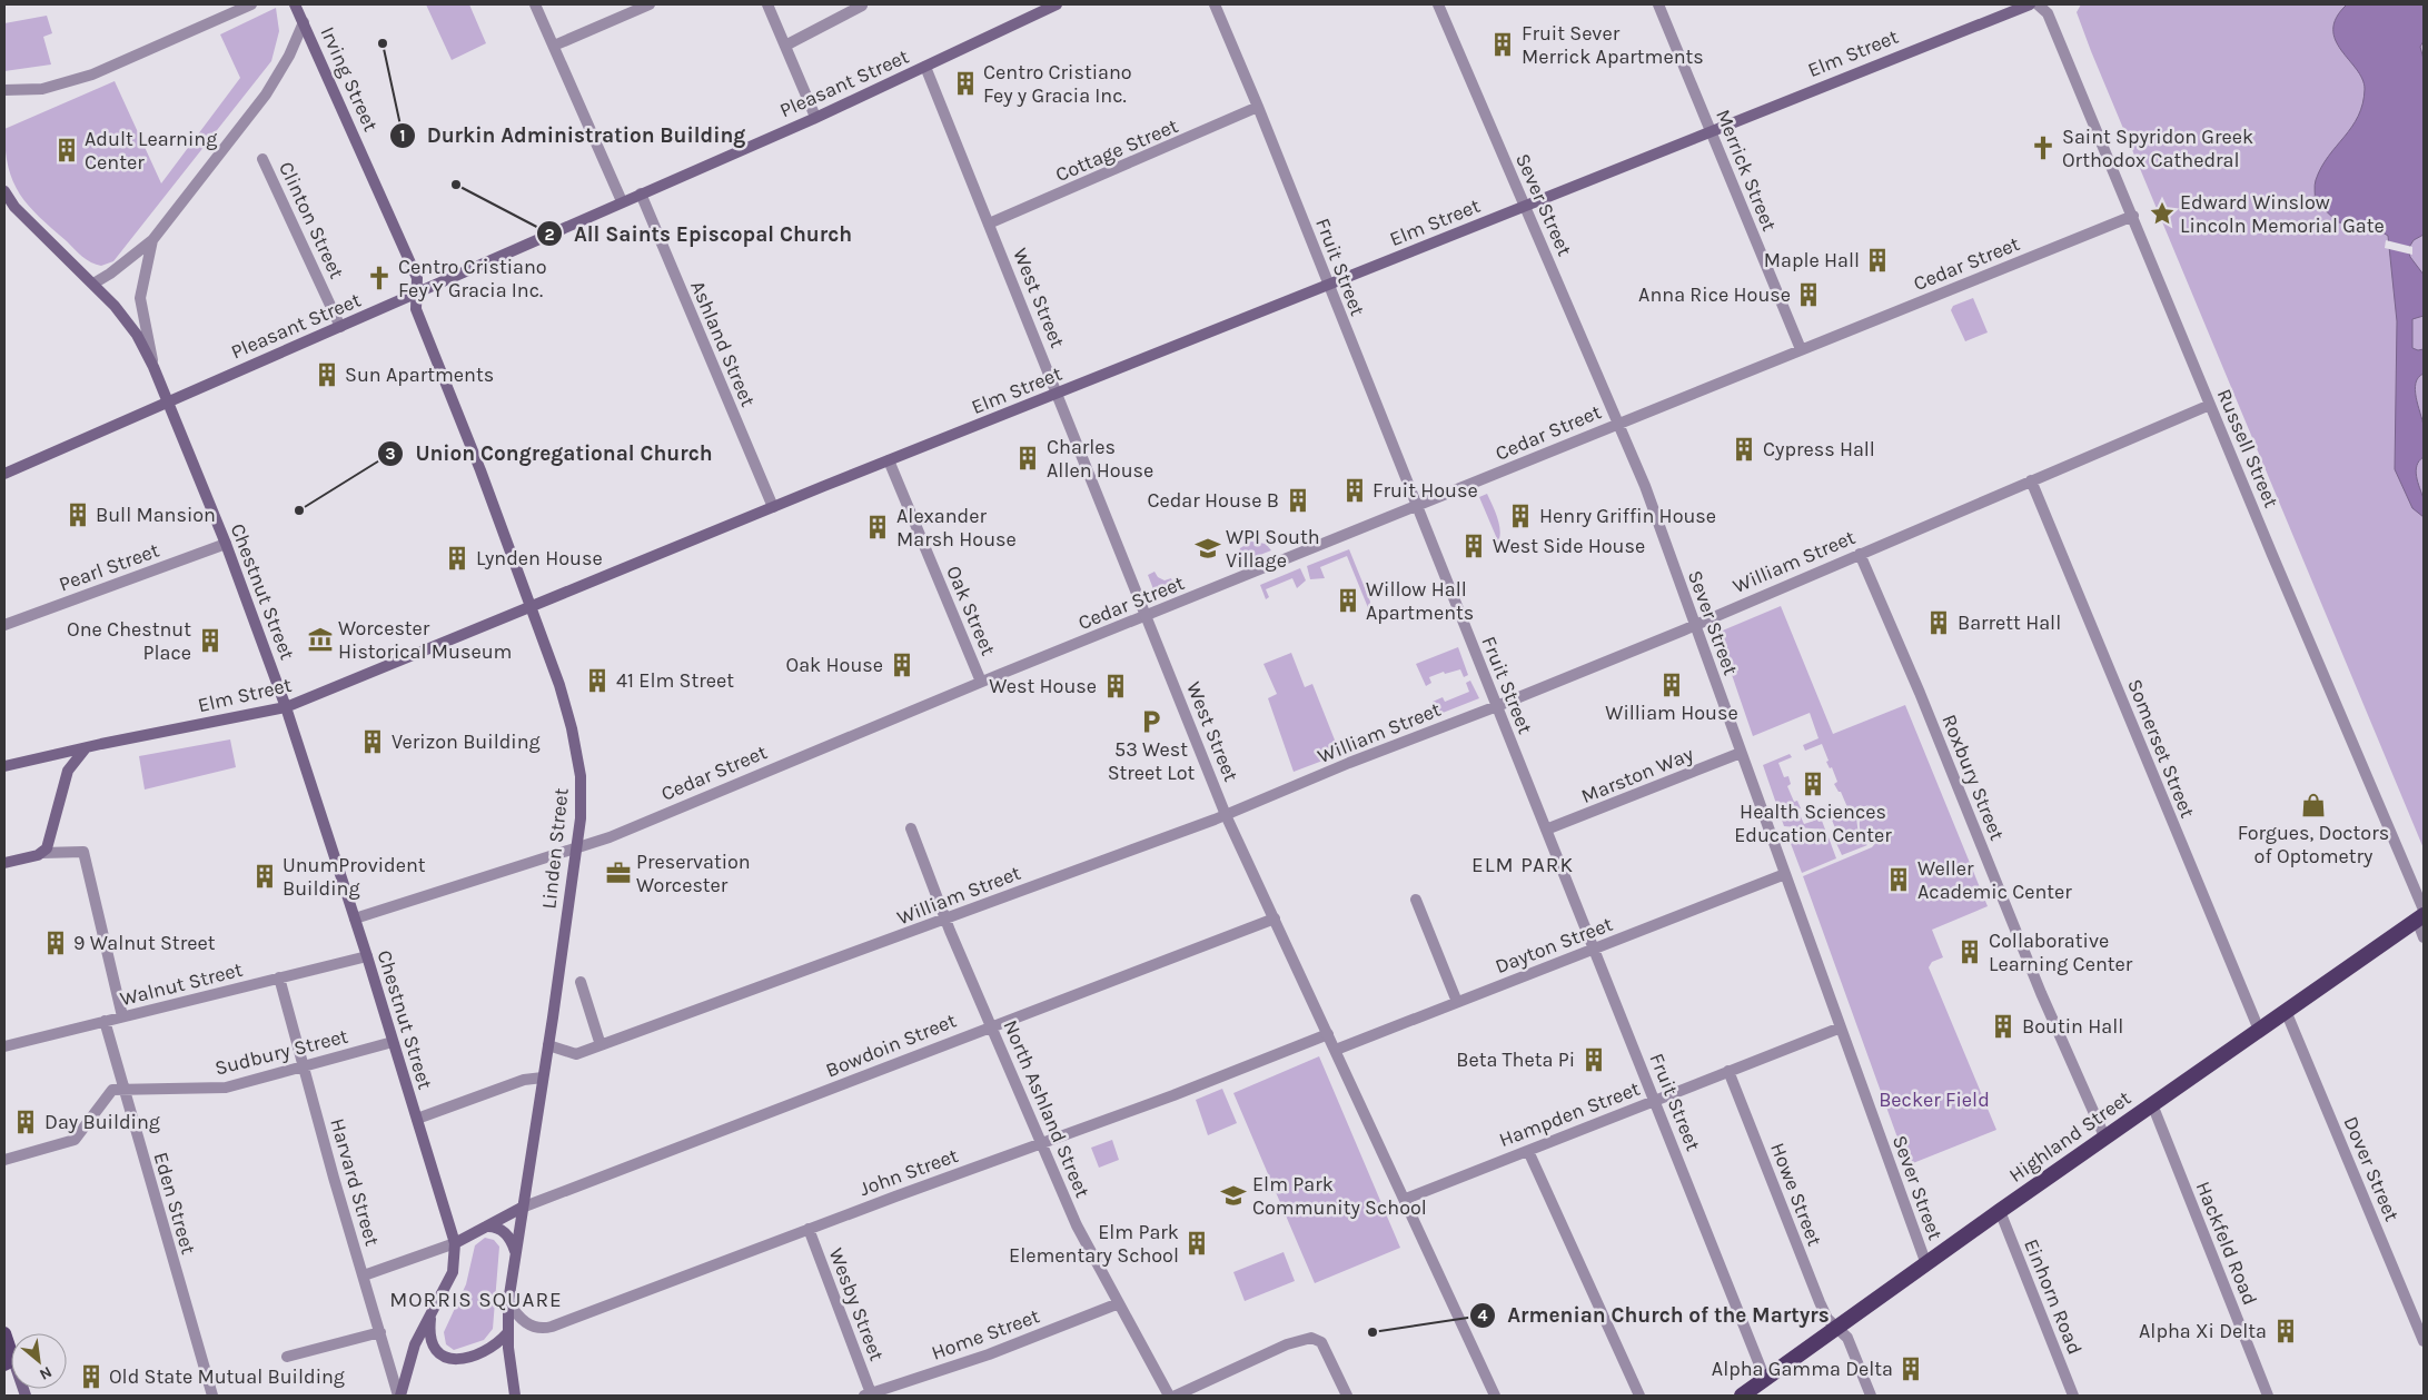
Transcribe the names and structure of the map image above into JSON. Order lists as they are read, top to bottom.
{
  "streets": {
    "highway": ["Highland Street"],
    "main road": [
      "Elm Street",
      "Irving Street",
      "Pleasant Street",
      "Chestnut Street",
      "Linden Street"
    ],
    "street": [
      "Cottage Street",
      "Merrick Street",
      "Sever Street",
      "Clinton Street",
      "Cedar Street",
      "Fruit Street",
      "West Street",
      "Ashland Street",
      "Russell Street",
      "William Street",
      "Pearl Street",
      "Oak Street",
      "Somerset Street",
      "Marston Way",
      "Roxbury Street",
      "Dayton Street",
      "Walnut Street",
      "Bowdoin Street",
      "Sudbury Street",
      "North Ashland Street",
      "Hampden Street",
      "Dover Street",
      "John Street",
      "Harvard Street",
      "Howe Street",
      "Eden Street",
      "Hackfeld Road",
      "Einhorn Road",
      "Wesby Street",
      "Home Street"
    ]
  },
  "crossings": [
    ["Elm Street", "Merrick Street"],
    ["Elm Street", "Sever Street"],
    ["Elm Street", "Fruit Street"],
    ["Elm Street", "West Street"],
    ["Elm Street", "Ashland Street"],
    ["Elm Street", "Chestnut Street"],
    ["Elm Street", "Oak Street"],
    ["Elm Street", "Linden Street"],
    ["Irving Street", "Pleasant Street"],
    ["Irving Street", "Chestnut Street"],
    ["Irving Street", "Linden Street"],
    ["Pleasant Street", "Clinton Street"],
    ["Pleasant Street", "West Street"],
    ["Pleasant Street", "Ashland Street"],
    ["Pleasant Street", "Chestnut Street"],
    ["Pleasant Street", "Linden Street"],
    ["Cottage Street", "Fruit Street"],
    ["Cottage Street", "West Street"],
    ["Merrick Street", "Cedar Street"],
    ["Sever Street", "Cedar Street"],
    ["Sever Street", "William Street"],
    ["Sever Street", "Marston Way"],
    ["Sever Street", "Dayton Street"],
    ["Sever Street", "Hampden Street"],
    ["Sever Street", "Highland Street"],
    ["Cedar Street", "Fruit Street"],
    ["Cedar Street", "West Street"],
    ["Cedar Street", "Russell Street"],
    ["Cedar Street", "Chestnut Street"],
    ["Cedar Street", "Oak Street"],
    ["Cedar Street", "Linden Street"],
    ["Fruit Street", "William Street"],
    ["Fruit Street", "Marston Way"],
    ["Fruit Street", "Dayton Street"],
    ["Fruit Street", "Hampden Street"],
    ["Fruit Street", "Highland Street"],
    ["West Street", "William Street"],
    ["West Street", "Dayton Street"],
    ["West Street", "Bowdoin Street"],
    ["West Street", "Hampden Street"],
    ["West Street", "John Street"],
    ["Russell Street", "William Street"],
    ["Russell Street", "Highland Street"],
    ["William Street", "Somerset Street"],
    ["William Street", "Roxbury Street"],
    ["William Street", "Linden Street"],
    ["William Street", "North Ashland Street"],
    ["Pearl Street", "Chestnut Street"],
    ["Chestnut Street", "Walnut Street"],
    ["Chestnut Street", "Sudbury Street"],
    ["Somerset Street", "Highland Street"],
    ["Roxbury Street", "Highland Street"],
    ["Linden Street", "Bowdoin Street"],
    ["Linden Street", "John Street"],
    ["Walnut Street", "Harvard Street"],
    ["Walnut Street", "Eden Street"],
    ["Bowdoin Street", "North Ashland Street"],
    ["Sudbury Street", "Harvard Street"],
    ["Sudbury Street", "Eden Street"],
    ["North Ashland Street", "John Street"],
    ["North Ashland Street", "Home Street"],
    ["Hampden Street", "Howe Street"],
    ["Highland Street", "Dover Street"],
    ["Highland Street", "Howe Street"],
    ["Highland Street", "Hackfeld Road"],
    ["Highland Street", "Einhorn Road"],
    ["John Street", "Wesby Street"],
    ["Wesby Street", "Home Street"]
  ],
  "districts": ["ELM PARK", "MORRIS SQUARE"],
  "parks": ["Becker Field"],
  "places": {
    "other": [
      "Durkin Administration Building",
      "All Saints Episcopal Church",
      "Union Congregational Church",
      "Armenian Church of the Martyrs"
    ],
    "building": [
      "Fruit Sever Merrick Apartments",
      "Centro Cristiano Fey y Gracia Inc.",
      "Adult Learning Center",
      "Maple Hall",
      "Anna Rice House",
      "Sun Apartments",
      "Cypress Hall",
      "Charles Allen House",
      "Fruit House",
      "Cedar House B",
      "Bull Mansion",
      "Henry Griffin House",
      "Alexander Marsh House",
      "West Side House",
      "Lynden House",
      "Willow Hall Apartments",
      "Barrett Hall",
      "One Chestnut Place",
      "Oak House",
      "41 Elm Street",
      "William House",
      "West House",
      "Verizon Building",
      "Health Sciences Education Center",
      "UnumProvident Building",
      "Weller Academic Center",
      "9 Walnut Street",
      "Collaborative Learning Center",
      "Boutin Hall",
      "Beta Theta Pi",
      "Day Building",
      "Elm Park Elementary School",
      "Alpha Xi Delta",
      "Alpha Gamma Delta",
      "Old State Mutual Building"
    ],
    "church": ["Saint Spyridon Greek Orthodox Cathedral", "Centro Cristiano Fey Y Gracia Inc."],
    "place": ["Edward Winslow Lincoln Memorial Gate"],
    "school or university": ["WPI South Village", "Elm Park Community School"],
    "museum": ["Worcester Historical Museum"],
    "parking": ["53 West Street Lot"],
    "shop": ["Forgues, Doctors of Optometry"],
    "office": ["Preservation Worcester"]
  },
  "north": "bottom right"
}
